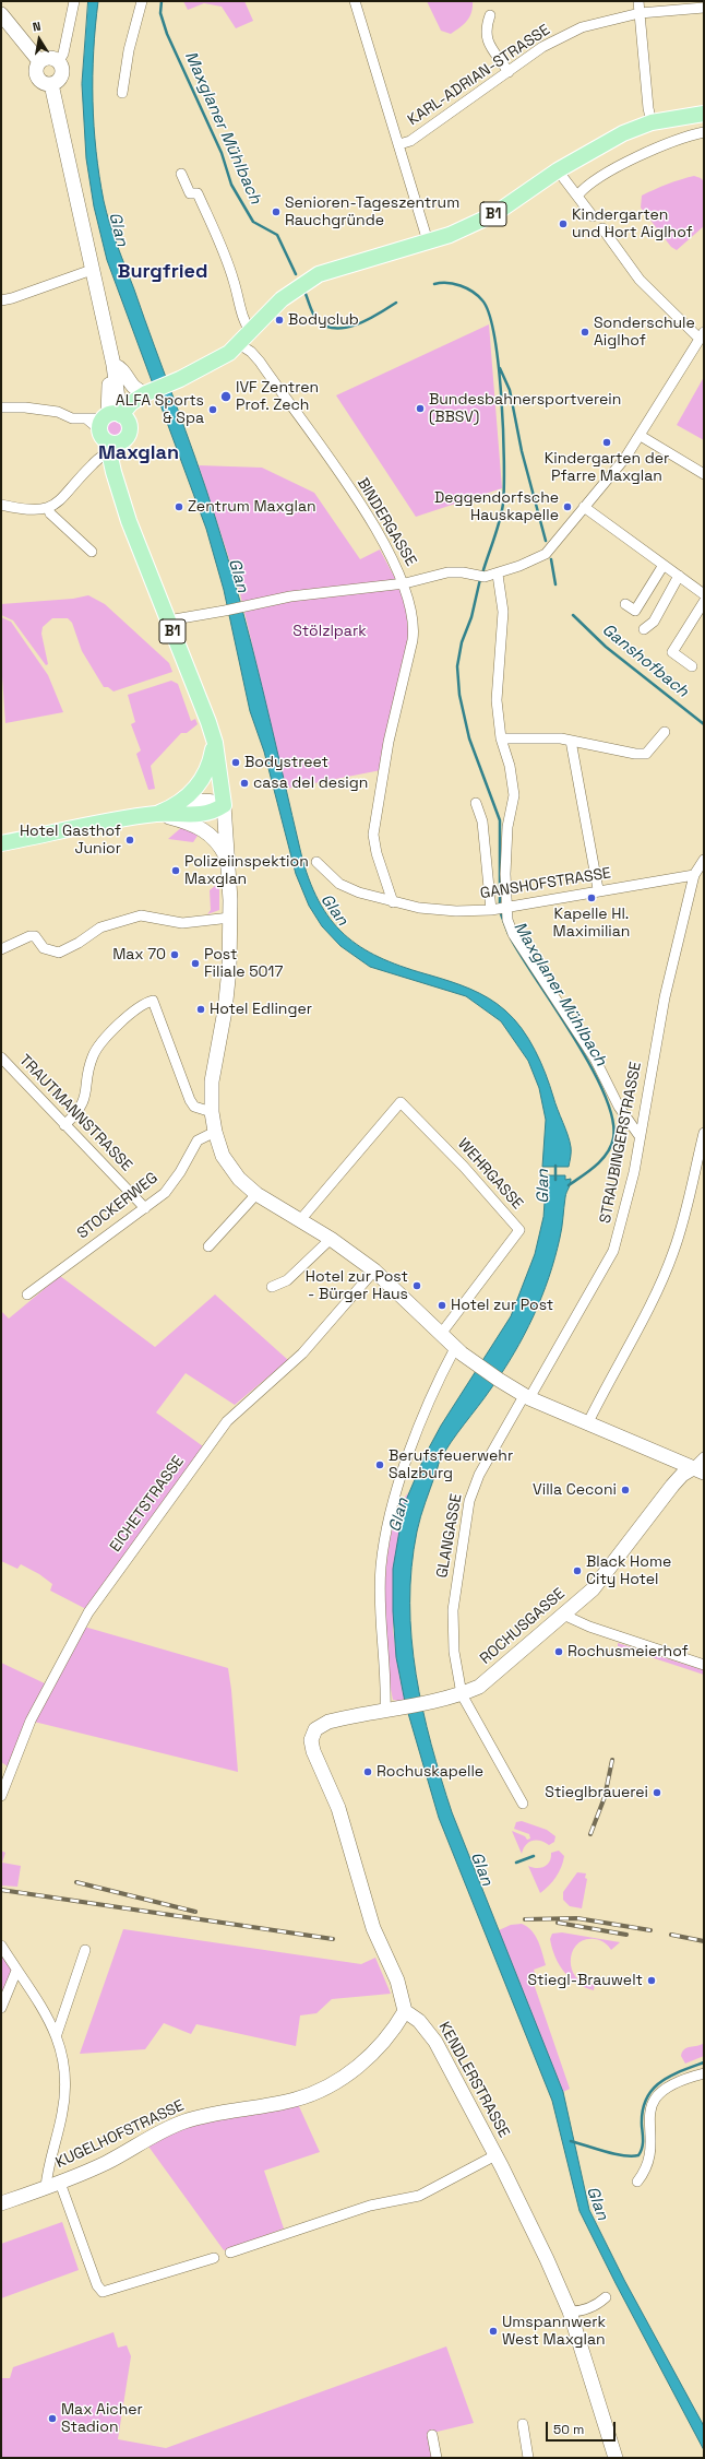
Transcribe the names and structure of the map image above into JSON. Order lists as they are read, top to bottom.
{
  "streets": {
    "main road": ["B1"],
    "street": [
      "KARL-ADRIAN-STRASSE",
      "BINDERGASSE",
      "GANSHOFSTRASSE",
      "TRAUTMANNSTRASSE",
      "STRAUBINGERSTRASSE",
      "WEHRGASSE",
      "STOCKERWEG",
      "EICHETSTRASSE",
      "GLANGASSE",
      "ROCHUSGASSE",
      "KENDLERSTRASSE",
      "KUGELHOFSTRASSE"
    ]
  },
  "crossings": [
    ["B1", "BINDERGASSE"],
    ["BINDERGASSE", "GANSHOFSTRASSE"],
    ["GANSHOFSTRASSE", "STRAUBINGERSTRASSE"],
    ["TRAUTMANNSTRASSE", "STOCKERWEG"],
    ["STRAUBINGERSTRASSE", "GLANGASSE"],
    ["GLANGASSE", "ROCHUSGASSE"],
    ["ROCHUSGASSE", "KENDLERSTRASSE"],
    ["ROCHUSGASSE", "KUGELHOFSTRASSE"],
    ["KENDLERSTRASSE", "KUGELHOFSTRASSE"]
  ],
  "districts": ["Burgfried", "Maxglan"],
  "water": ["Maxglaner Mühlbach", "Glan", "Ganshofbach"],
  "parks": ["Stölzlpark"],
  "places": [
    "Senioren-Tageszentrum Rauchgründe",
    "Kindergarten und Hort Aiglhof",
    "Bodyclub",
    "Sonderschule Aiglhof",
    "IVF Zentren Prof. Zech",
    "Bundesbahnersportverein (BBSV)",
    "ALFA Sports & Spa",
    "Kindergarten der Pfarre Maxglan",
    "Zentrum Maxglan",
    "Deggendorfsche Hauskapelle",
    "Bodystreet",
    "casa del design",
    "Hotel Gasthof Junior",
    "Polizeiinspektion Maxglan",
    "Kapelle Hl. Maximilian",
    "Max 70",
    "Post Filiale 5017",
    "Hotel Edlinger",
    "Hotel zur Post - Bürger Haus",
    "Hotel zur Post",
    "Berufsfeuerwehr Salzburg",
    "Villa Ceconi",
    "Black Home City Hotel",
    "Rochusmeierhof",
    "Rochuskapelle",
    "Stieglbrauerei",
    "Stiegl-Brauwelt",
    "Umspannwerk West Maxglan",
    "Max Aicher Stadion"
  ],
  "scale_bar": "50 m",
  "north": "top"
}
